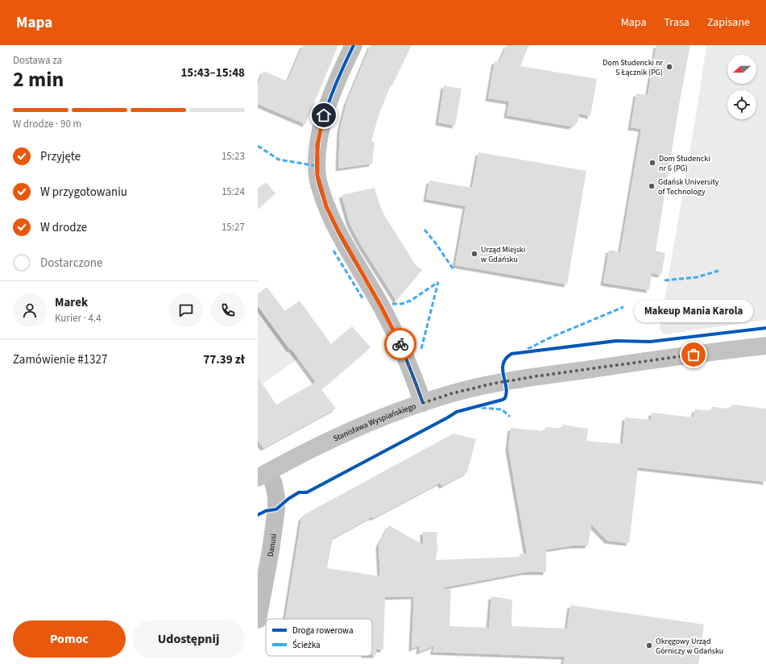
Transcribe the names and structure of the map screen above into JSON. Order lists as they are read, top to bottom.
{
  "streets": {
    "main road": ["Stanisława Wyspiańskiego"],
    "street": ["Danusi"]
  },
  "crossings": [
    ["Stanisława Wyspiańskiego", "Danusi"]
  ],
  "places": [
    "Dom Studencki nr 5 Łącznik (PG)",
    "Dom Studencki nr 6 (PG)",
    "Gdańsk University of Technology",
    "Urząd Miejski w Gdańsku",
    "Makeup Mania Karola",
    "Okręgowy Urząd Górniczy w Gdańsku"
  ],
  "legend": ["Droga rowerowa", "Ścieżka"],
  "north": "left",
  "page": {
    "header": "Mapa",
    "nav": ["Mapa", "Trasa", "Zapisane"],
    "heading": ["2 min", "Dostawa za", "15:43–15:48"],
    "panel": [
      "Marek",
      "Kurier · 4.4",
      "Zamówienie #1327",
      "77.39 zł"
    ],
    "bar": "W drodze · 90 m",
    "list": [
      ["Przyjęte", "15:23"],
      ["W przygotowaniu", "15:24"],
      ["W drodze", "15:27"],
      "Dostarczone"
    ],
    "bubble": "Makeup Mania Karola",
    "buttons": ["Pomoc", "Udostępnij"]
  }
}
